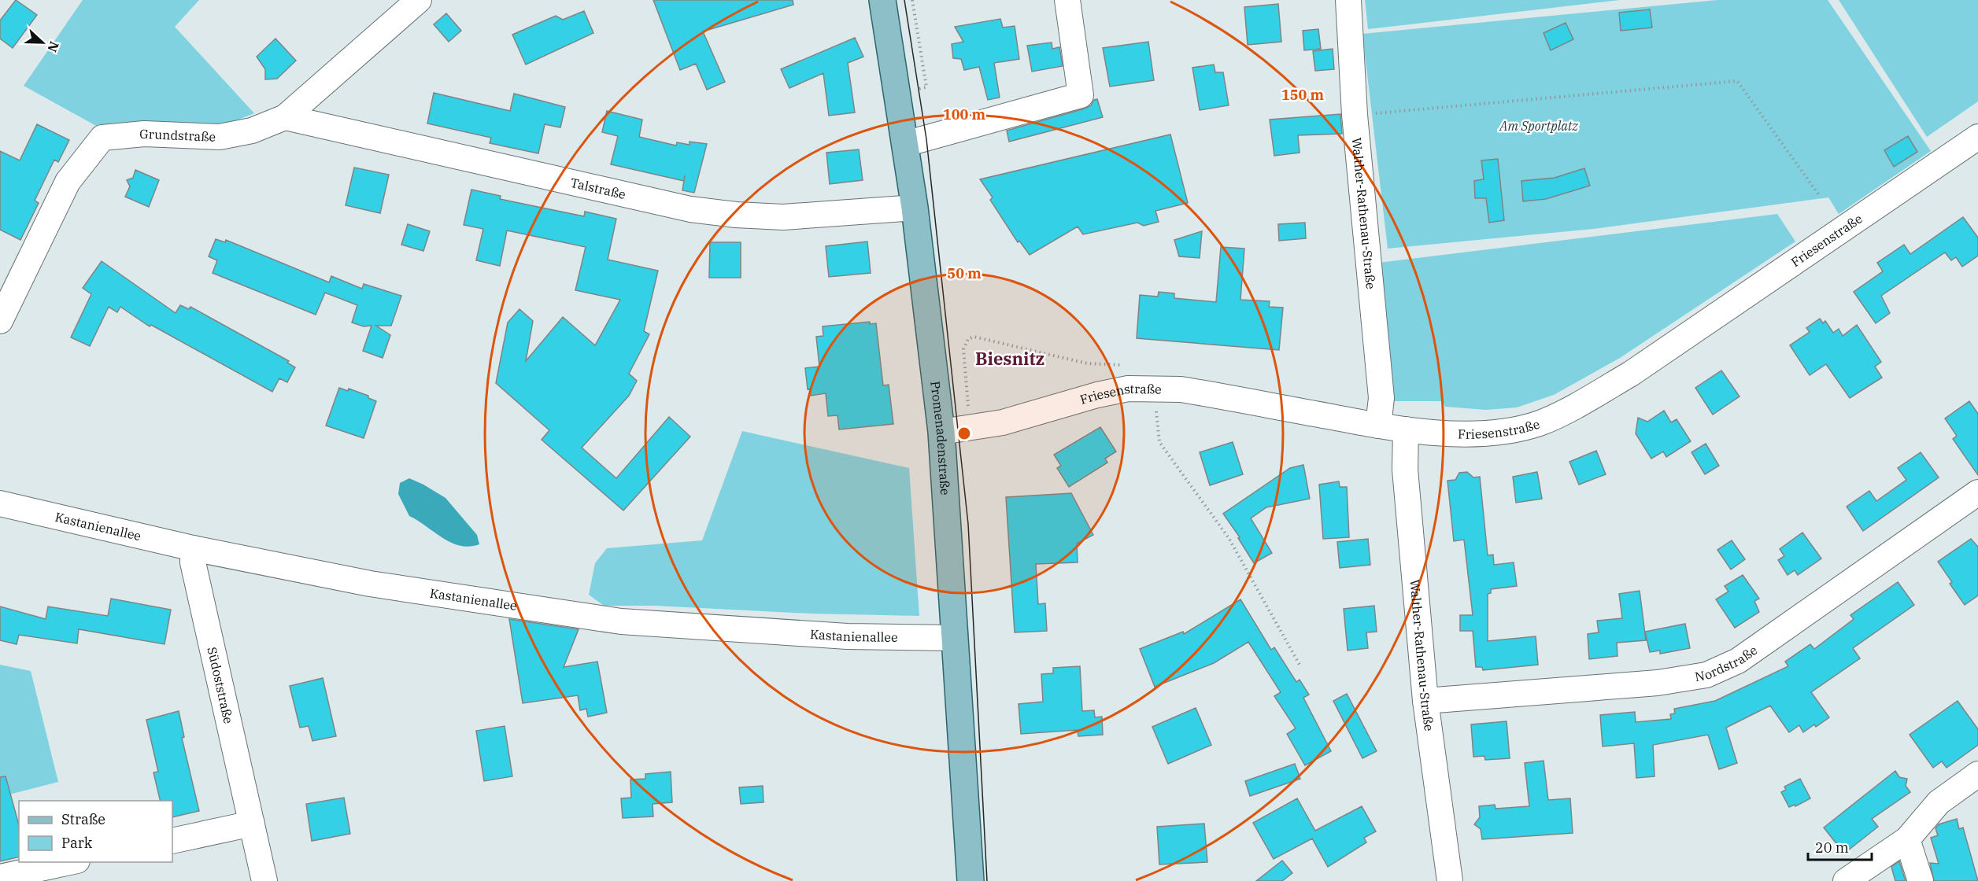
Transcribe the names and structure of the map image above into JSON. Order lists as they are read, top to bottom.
{
  "streets": {
    "main road": ["Promenadenstraße"],
    "street": [
      "Grundstraße",
      "Talstraße",
      "Walther-Rathenau-Straße",
      "Friesenstraße",
      "Kastanienallee",
      "Nordstraße",
      "Südoststraße"
    ]
  },
  "crossings": [
    ["Grundstraße", "Talstraße"],
    ["Talstraße", "Promenadenstraße"],
    ["Walther-Rathenau-Straße", "Friesenstraße"],
    ["Walther-Rathenau-Straße", "Nordstraße"],
    ["Friesenstraße", "Promenadenstraße"],
    ["Promenadenstraße", "Kastanienallee"],
    ["Kastanienallee", "Südoststraße"]
  ],
  "districts": ["Biesnitz"],
  "parks": ["Am Sportplatz"],
  "legend": ["Straße", "Park"],
  "scale_bar": "20 m",
  "north": "right",
  "rings": ["150 m", "100 m", "50 m"]
}
